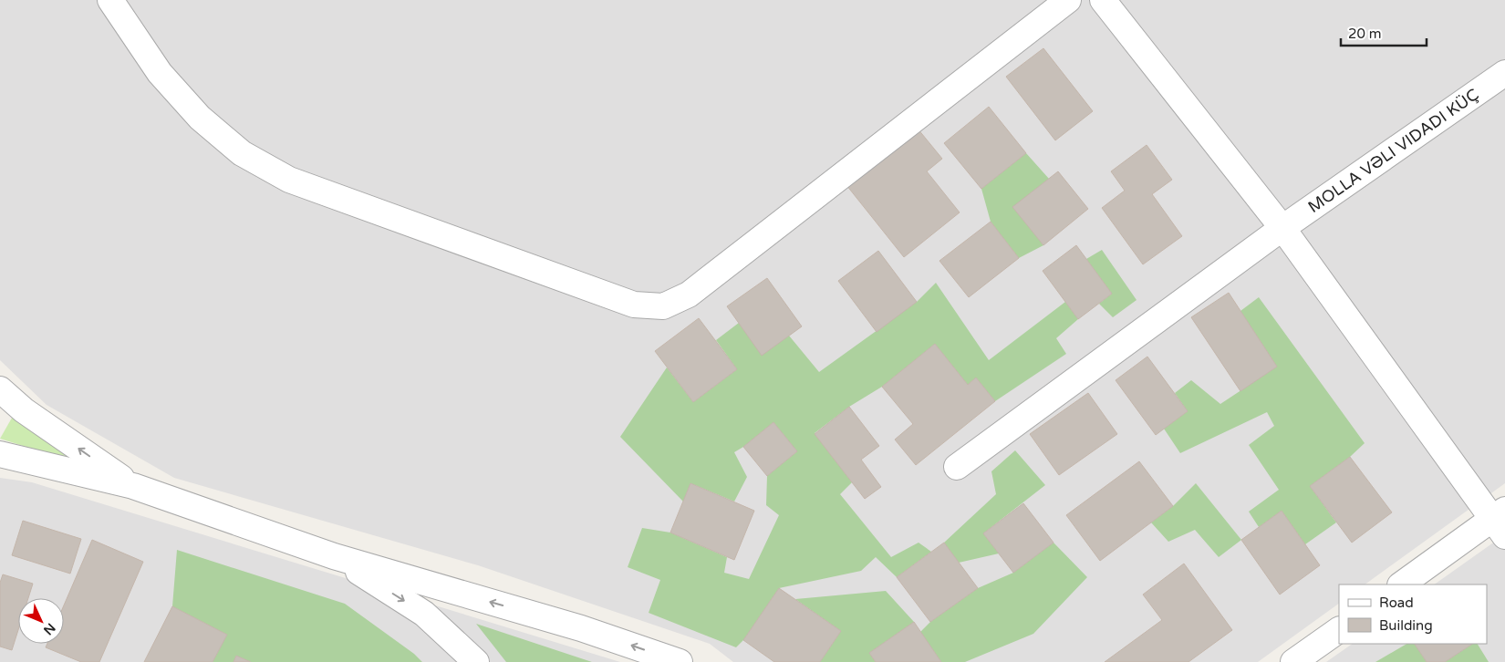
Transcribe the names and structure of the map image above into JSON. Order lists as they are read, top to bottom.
{
  "streets": {
    "street": ["MOLLA VƏLI VIDADI KÜÇ"]
  },
  "legend": ["Road", "Building"],
  "scale_bar": "20 m",
  "north": "bottom right"
}
